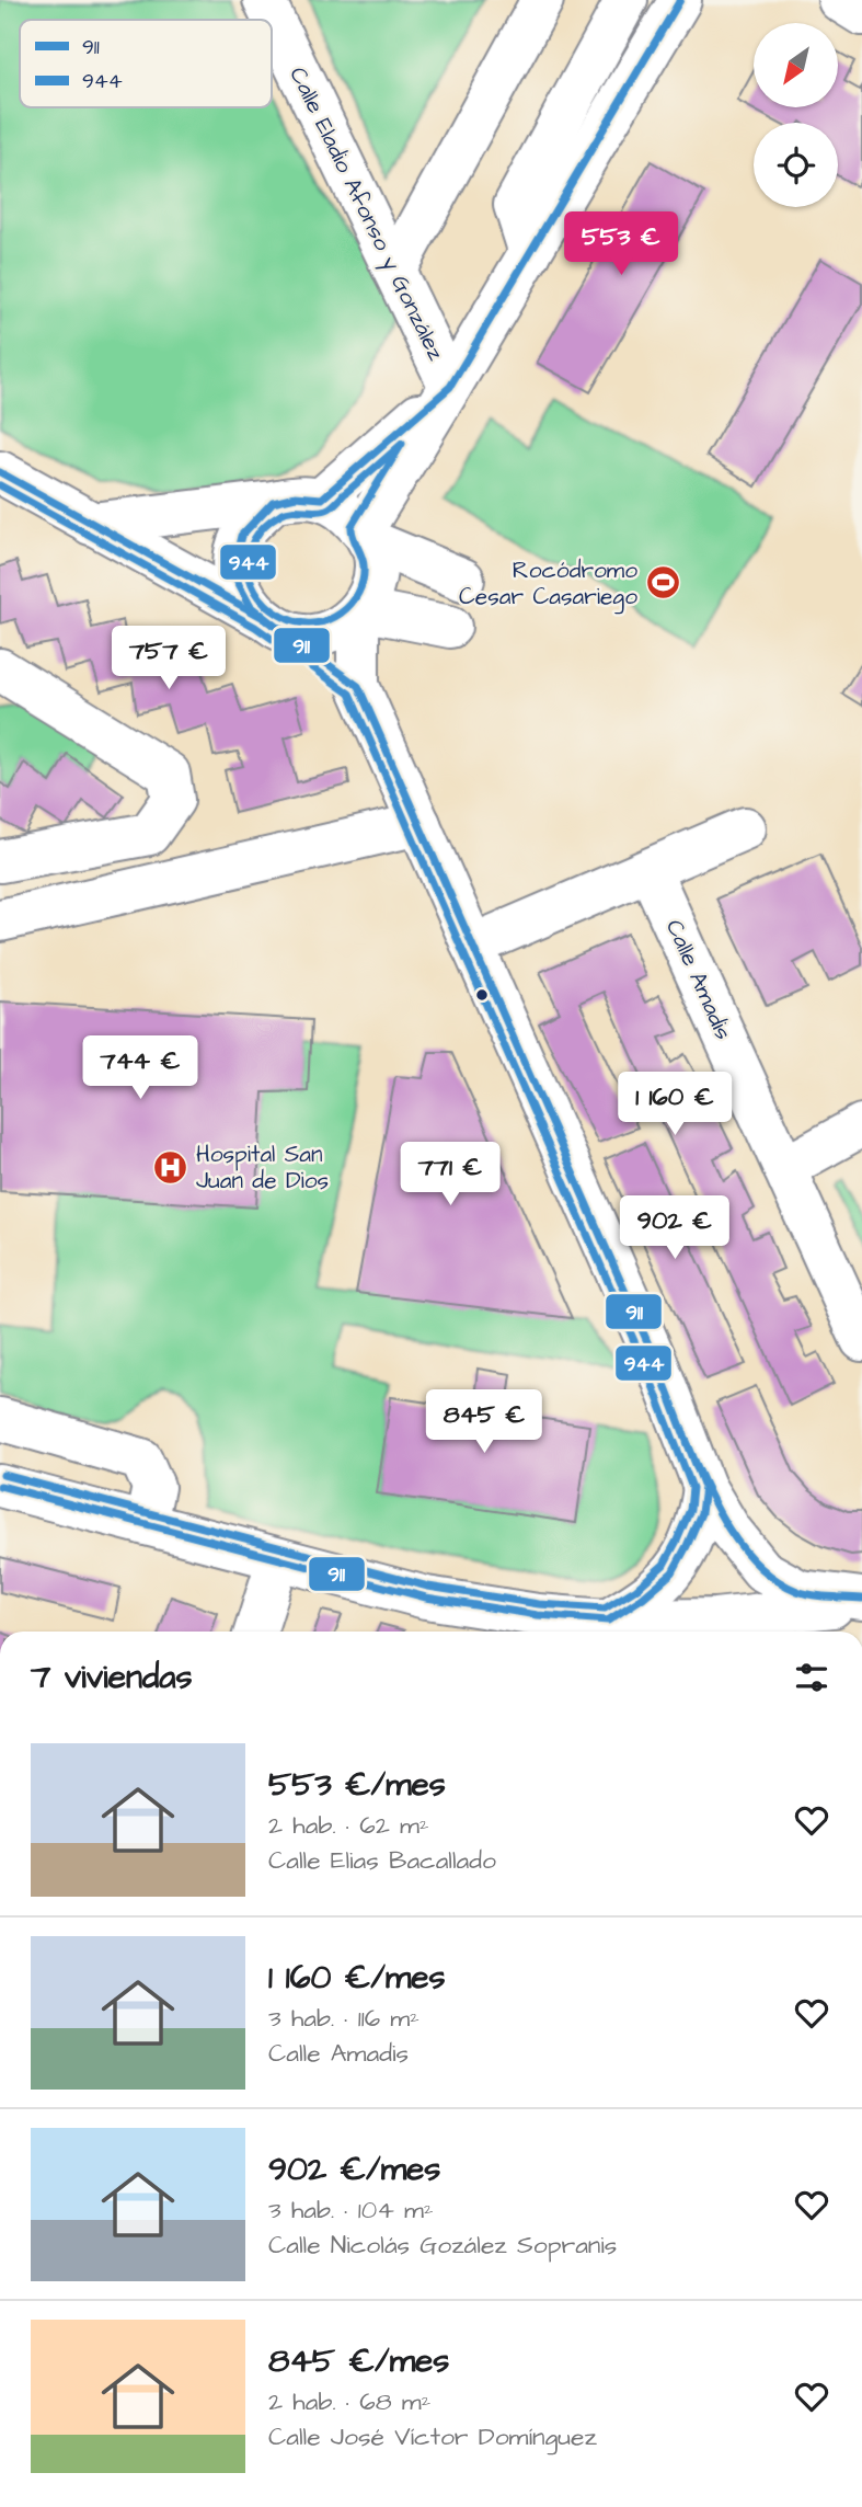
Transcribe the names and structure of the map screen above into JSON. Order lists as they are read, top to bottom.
{
  "streets": {
    "street": ["Calle Eladio Afonso y González", "Calle Amadis"]
  },
  "places": {
    "sports": ["Rocódromo Cesar Casariego"],
    "hospital": ["Hospital San Juan de Dios"]
  },
  "lines": ["transit line 911", "transit line 944"],
  "legend": ["911", "944"],
  "north": "bottom left",
  "page": {
    "price": [
      "553 €",
      "757 €",
      "744 €",
      "1 160 €",
      "771 €",
      "902 €",
      "845 €"
    ],
    "heading": "7 viviendas",
    "list": [
      {
        "name": "553 €/mes",
        "note": "2 hab. · 62 m² · Calle Elias Bacallado"
      },
      {
        "name": "1 160 €/mes",
        "note": "3 hab. · 116 m² · Calle Amadis"
      },
      {
        "name": "902 €/mes",
        "note": "3 hab. · 104 m² · Calle Nicolás Gozález Sopranis"
      },
      {
        "name": "845 €/mes",
        "note": "2 hab. · 68 m² · Calle José Víctor Domínguez"
      }
    ]
  }
}
